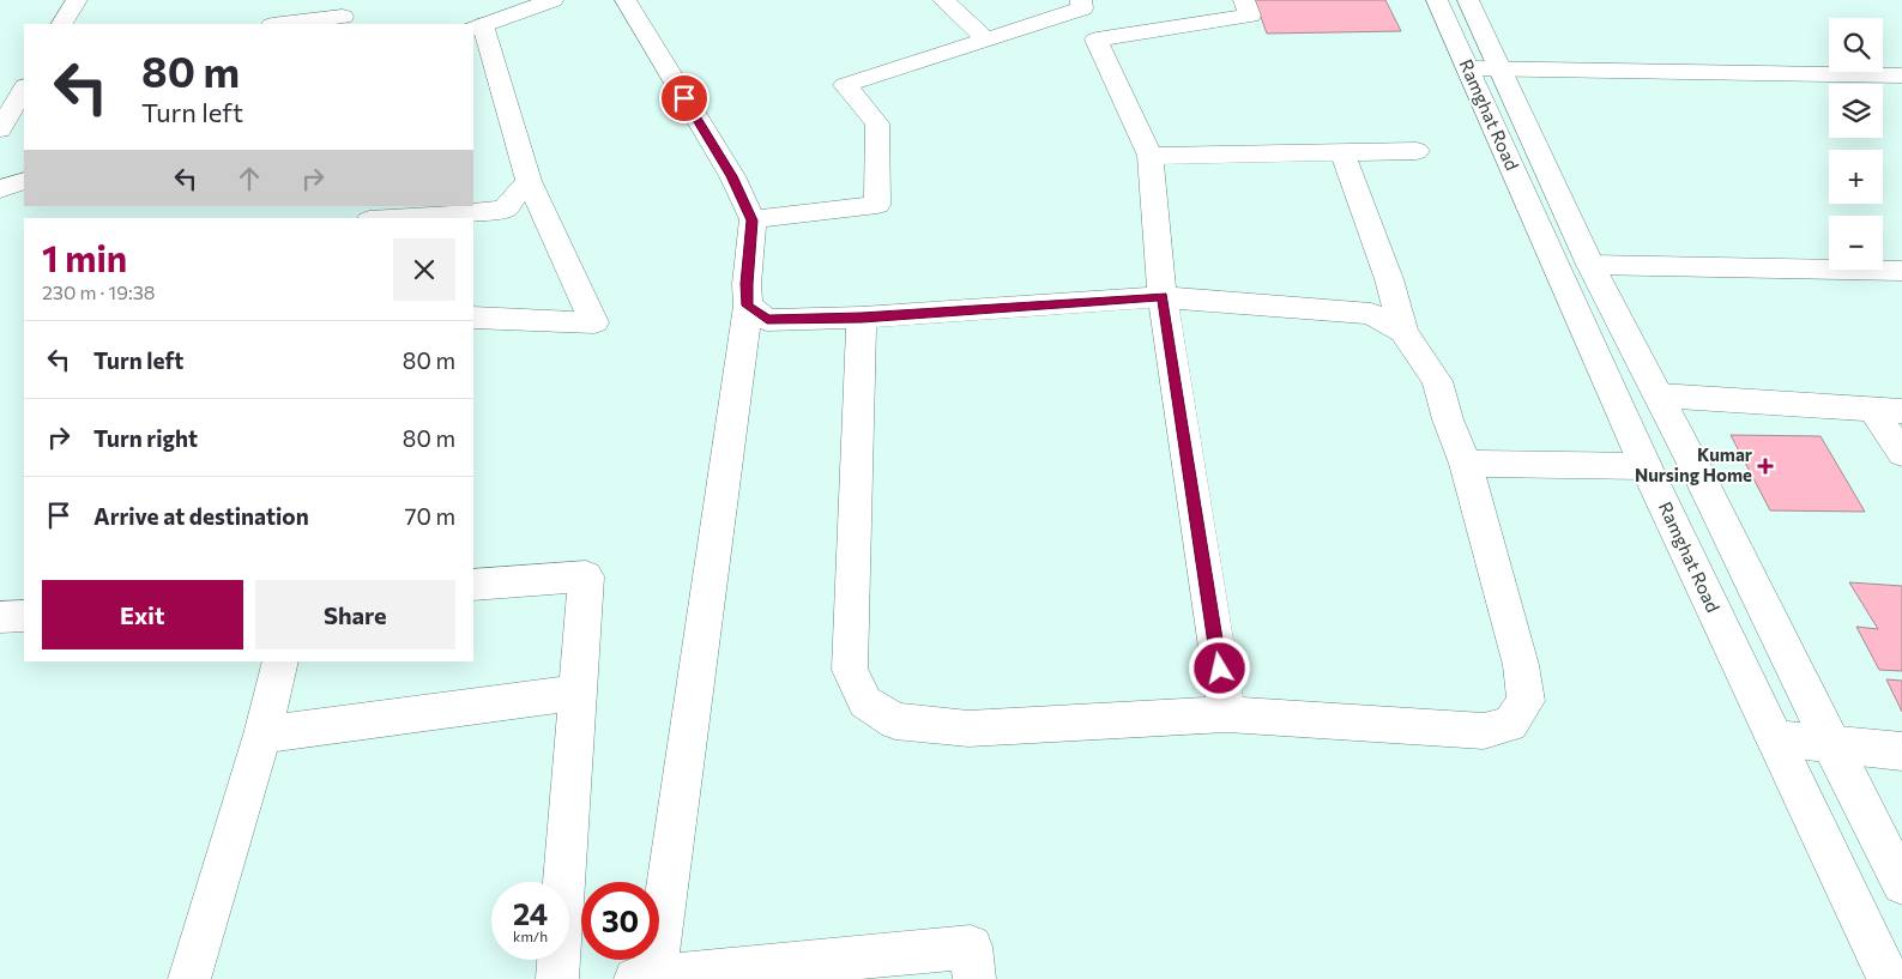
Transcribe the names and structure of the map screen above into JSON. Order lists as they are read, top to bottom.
{
  "streets": {
    "street": ["Ramghat Road"]
  },
  "places": {
    "health": ["Kumar Nursing Home"]
  },
  "page": {
    "map_buttons": ["+", "−"],
    "turn": ["80 m", "Turn left"],
    "heading": ["1 min", "230 m · 19:38"],
    "list": [
      {
        "name": "Turn left",
        "value": "80 m"
      },
      {
        "name": "Turn right",
        "value": "80 m"
      },
      {
        "name": "Arrive at destination",
        "value": "70 m"
      }
    ],
    "buttons": ["Exit", "Share"],
    "speed": "24 km/h",
    "limit": "30"
  }
}
